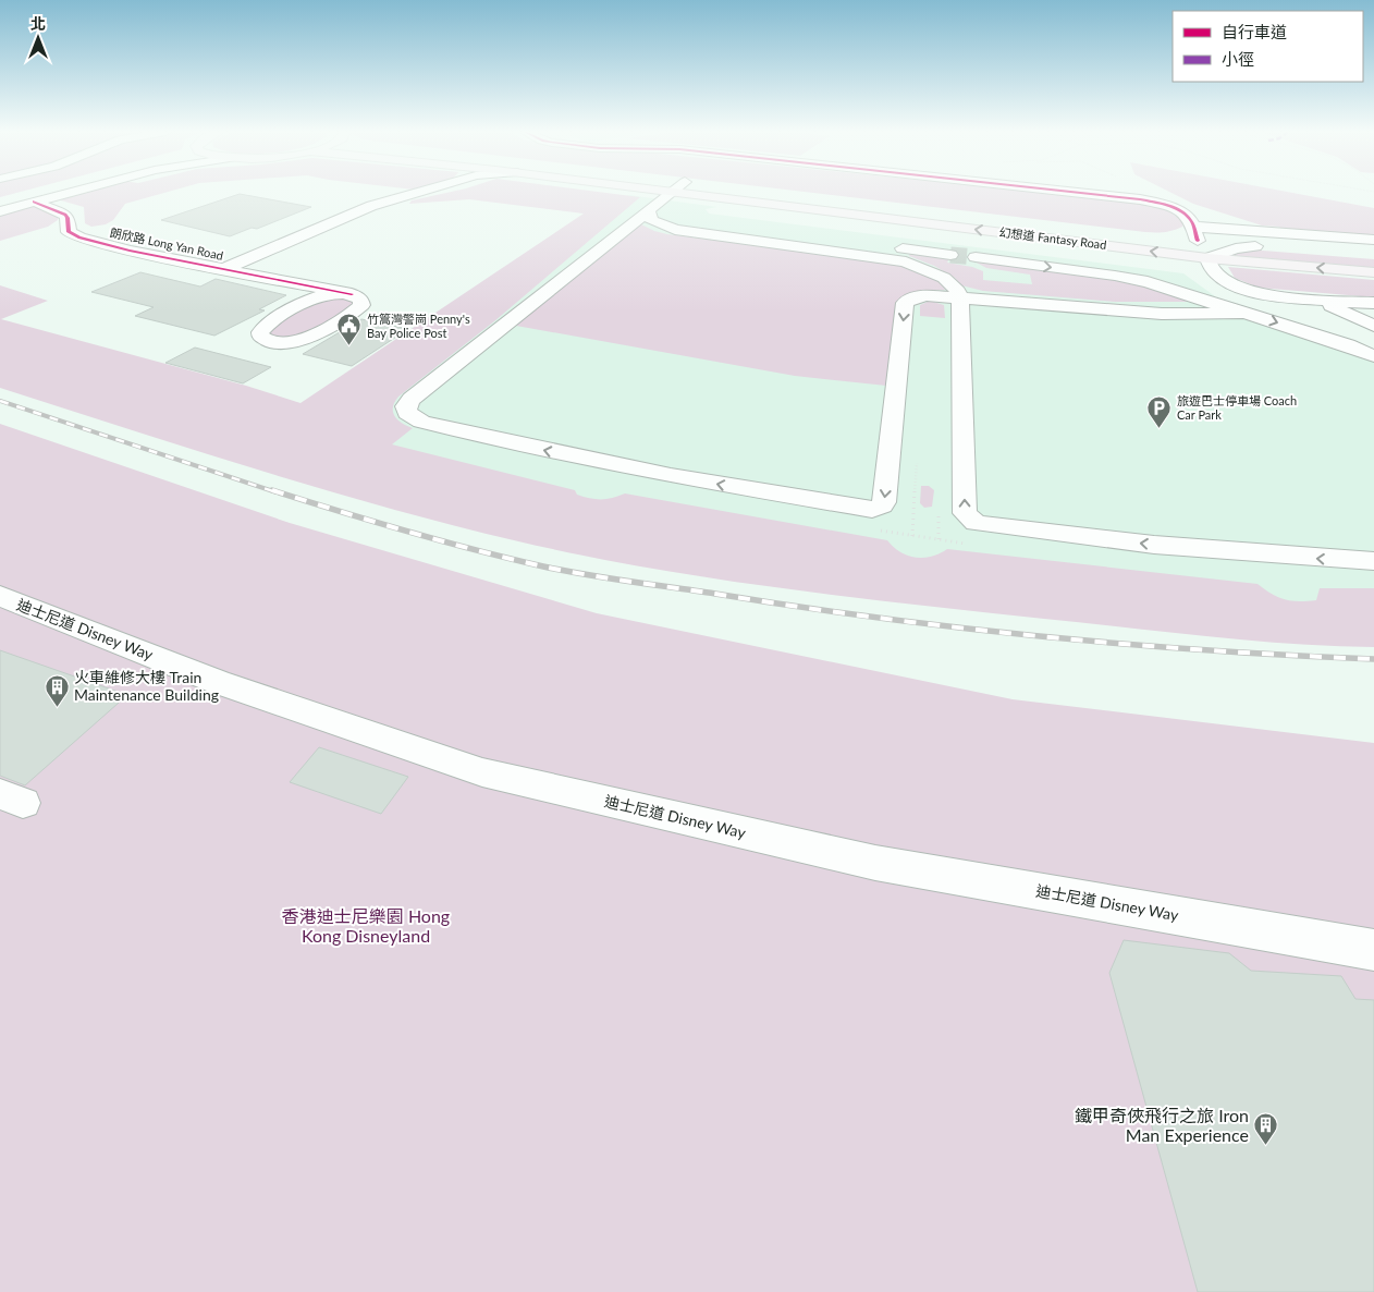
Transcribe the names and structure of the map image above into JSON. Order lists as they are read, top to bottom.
{
  "streets": {
    "main road": ["幻想道 Fantasy Road"],
    "street": ["朗欣路 Long Yan Road", "迪士尼道 Disney Way"]
  },
  "parks": ["香港迪士尼樂園 Hong Kong Disneyland"],
  "places": {
    "public building": ["竹篙灣警崗 Penny's Bay Police Post"],
    "parking": ["旅遊巴士停車場 Coach Car Park"],
    "building": ["火車維修大樓 Train Maintenance Building", "鐵甲奇俠飛行之旅 Iron Man Experience"]
  },
  "legend": ["自行車道", "小徑"],
  "north": "top"
}
